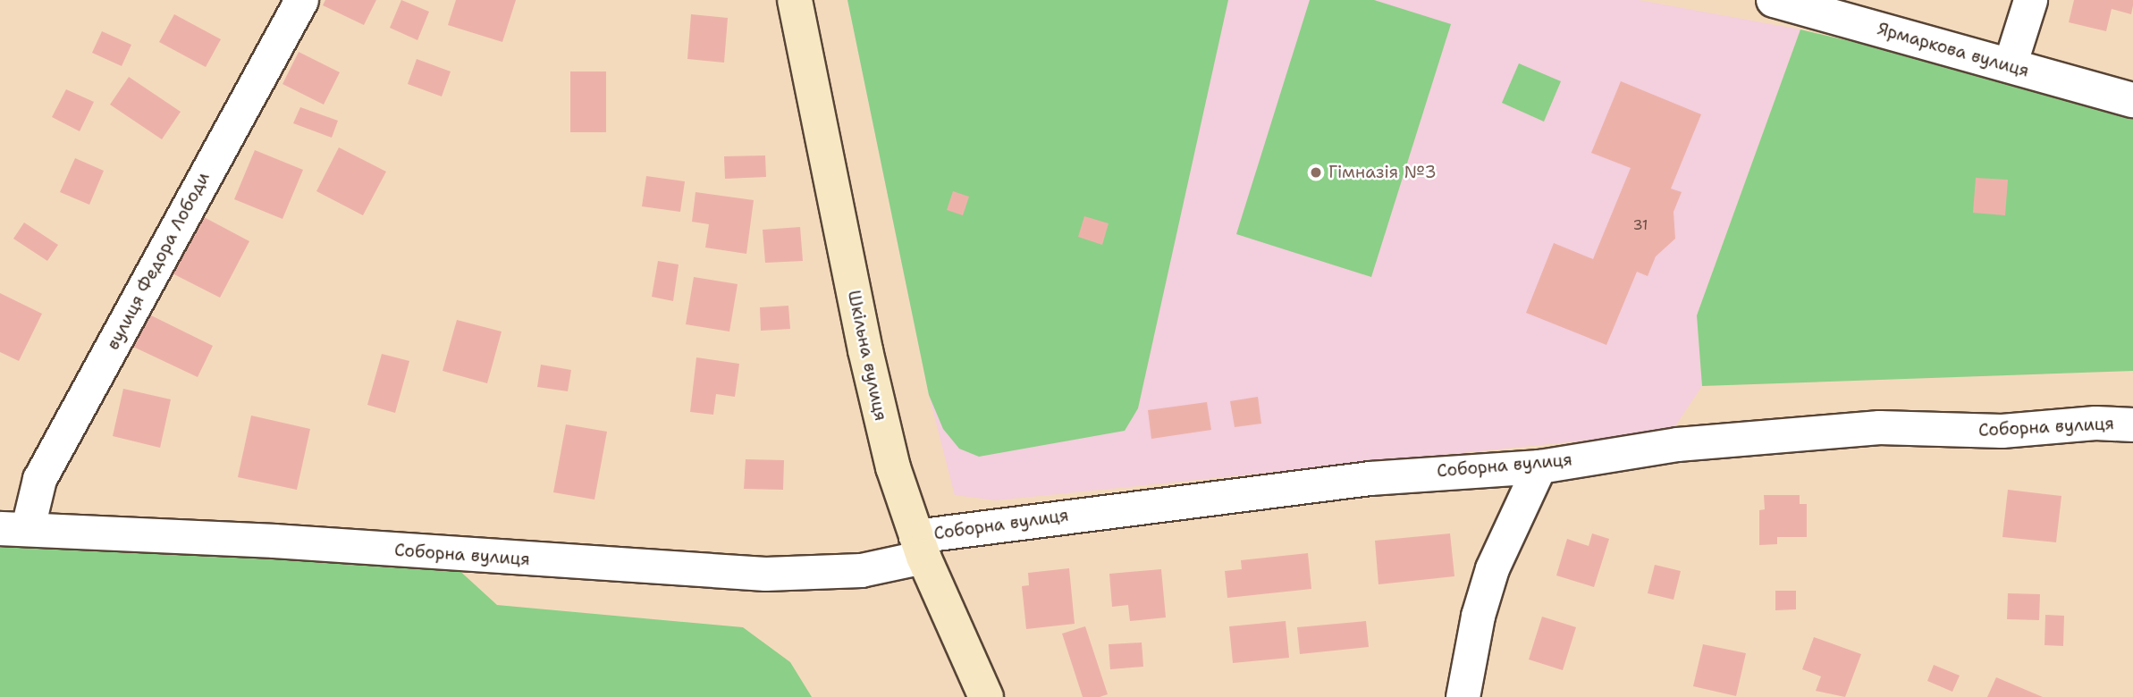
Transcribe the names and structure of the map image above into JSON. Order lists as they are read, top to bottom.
{
  "streets": {
    "main road": ["Шкільна вулиця"],
    "street": ["Ярмаркова вулиця", "вулиця Федора Лободи", "Соборна вулиця"]
  },
  "crossings": [
    ["вулиця Федора Лободи", "Соборна вулиця"],
    ["Шкільна вулиця", "Соборна вулиця"]
  ],
  "places": ["Гімназія №3"],
  "house_numbers": ["31"]
}
